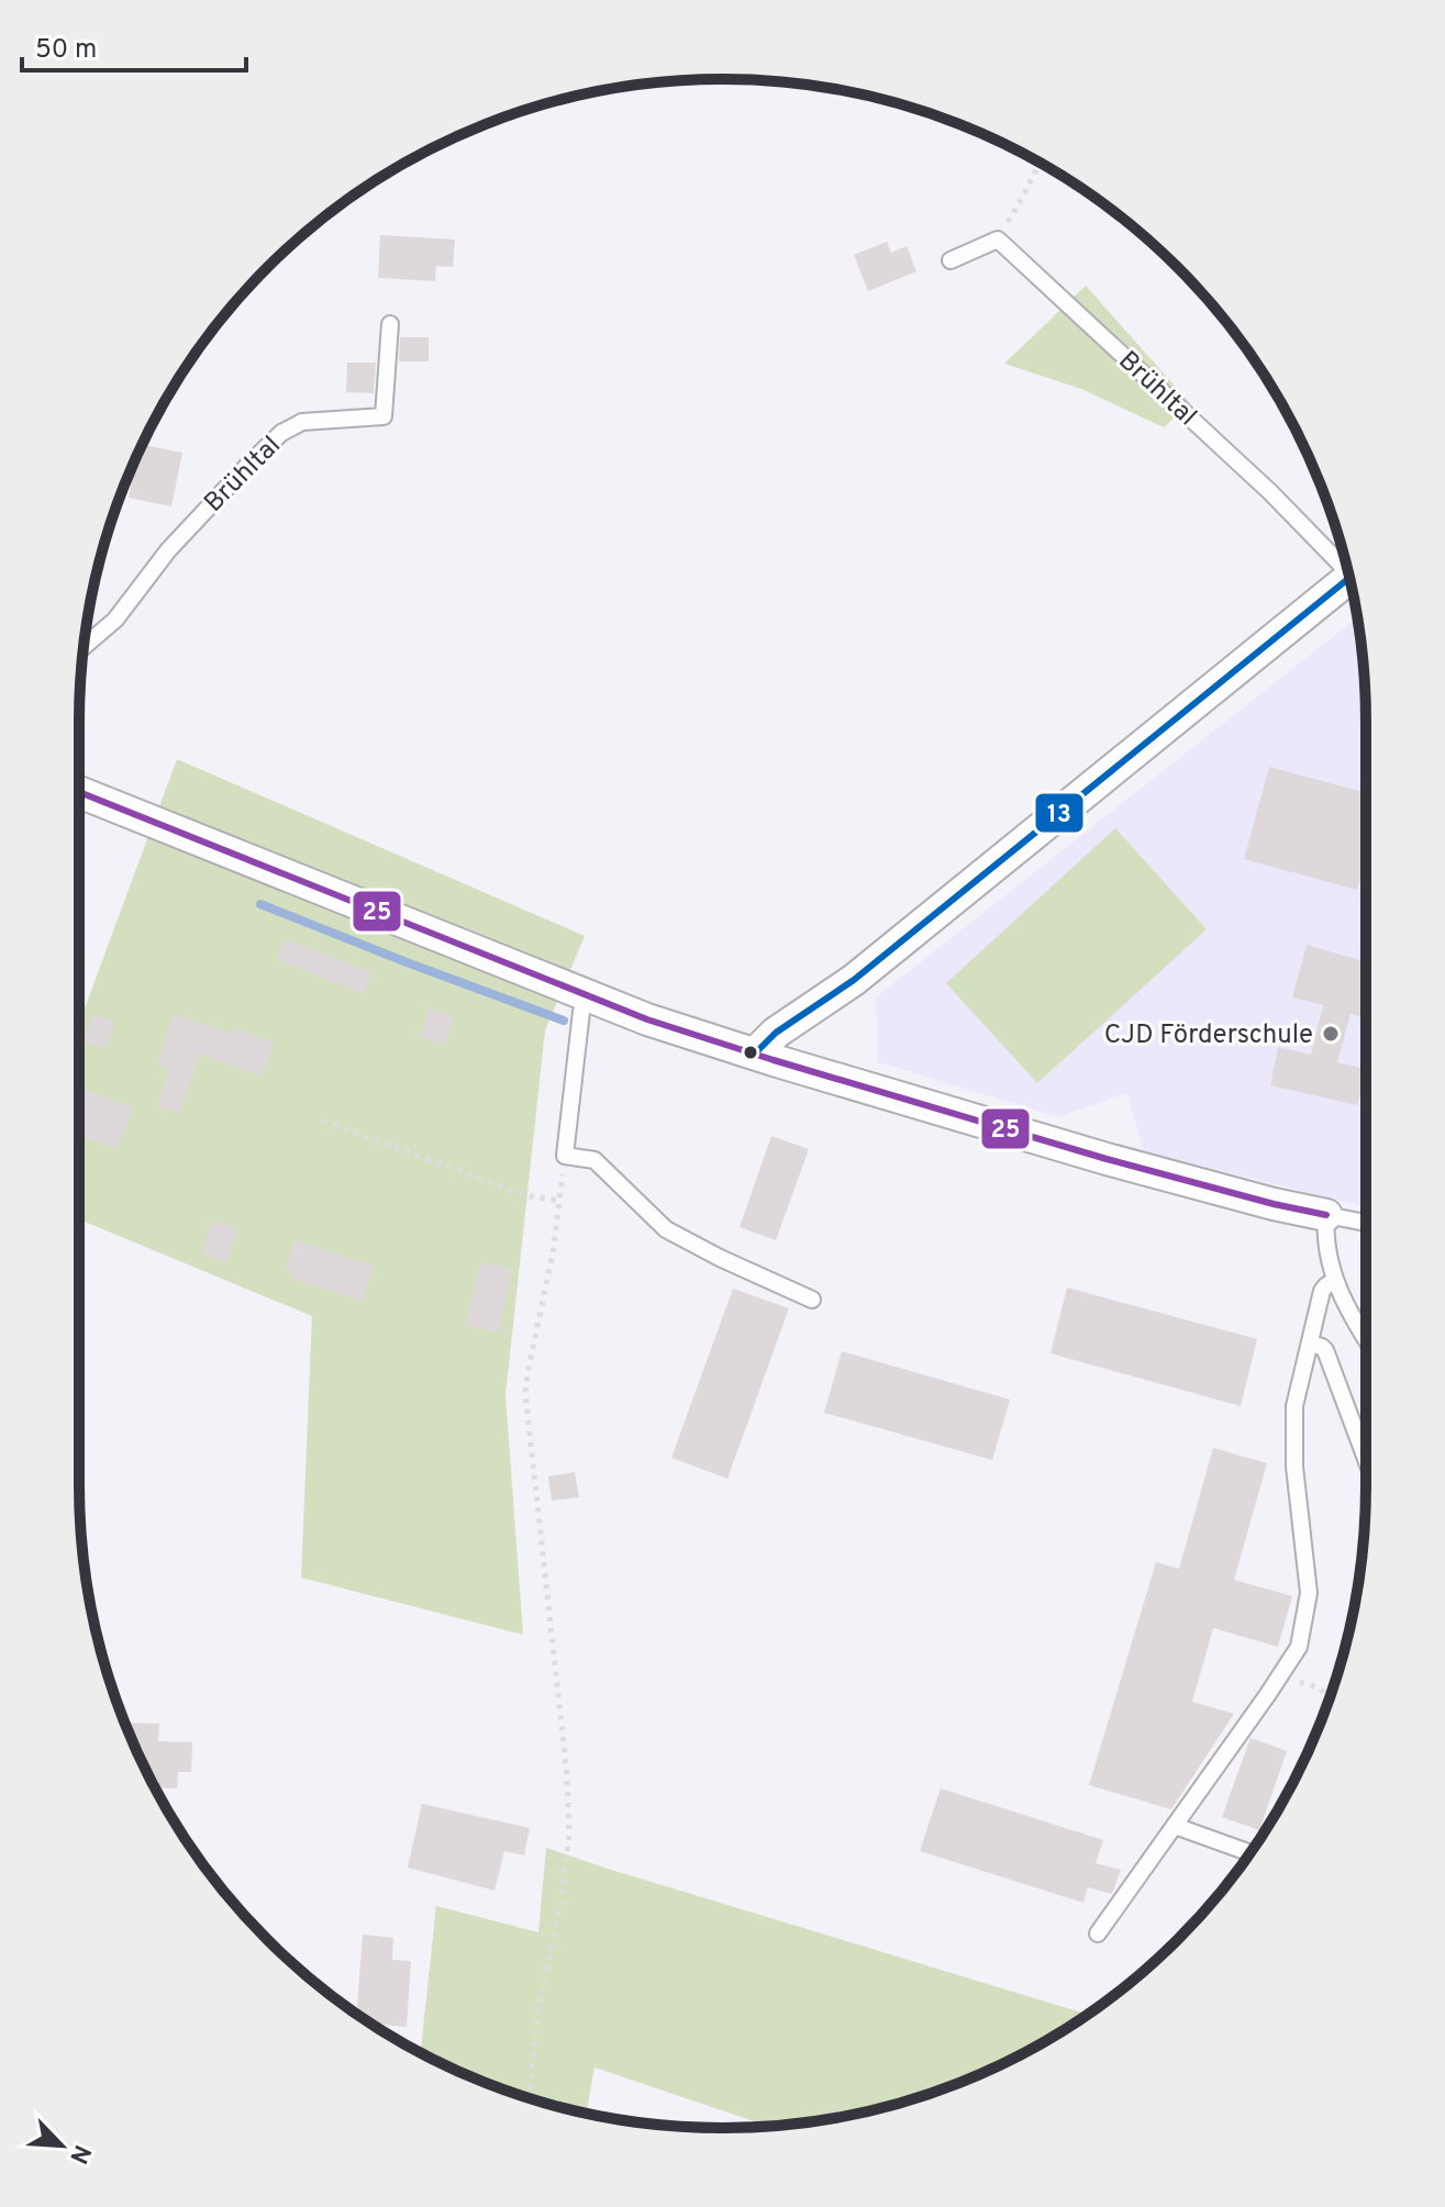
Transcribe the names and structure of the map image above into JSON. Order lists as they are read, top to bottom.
{
  "streets": {
    "street": ["Brühltal"]
  },
  "places": ["CJD Förderschule"],
  "lines": ["transit line 13", "transit line 25"],
  "scale_bar": "50 m",
  "north": "bottom right"
}
